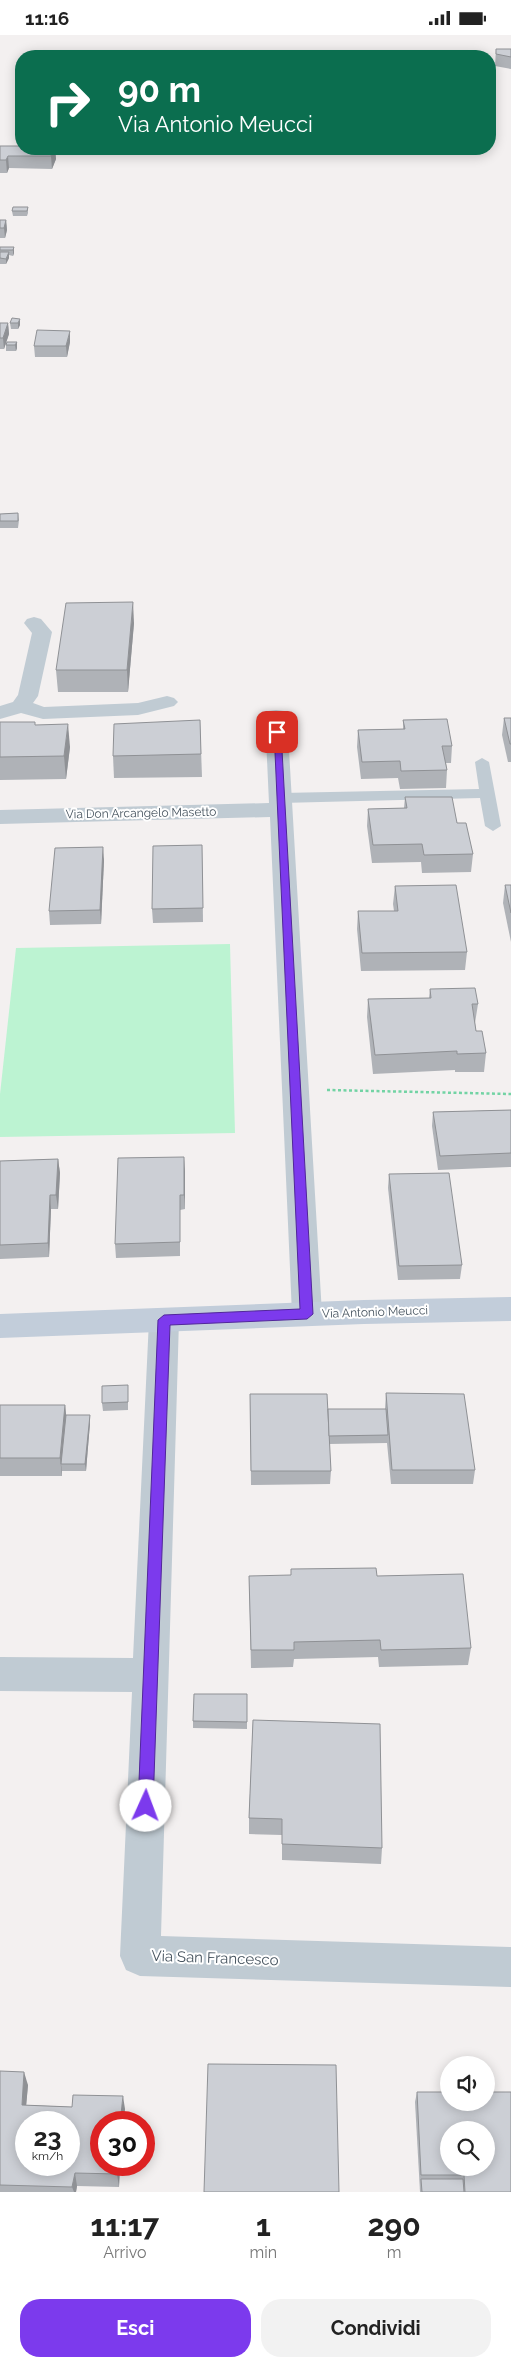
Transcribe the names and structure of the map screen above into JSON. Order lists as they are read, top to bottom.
{
  "streets": {
    "main road": ["Via Antonio Meucci"],
    "street": ["Via Don Arcangelo Masetto", "Via San Francesco"]
  },
  "crossings": [
    ["Via Antonio Meucci", "Via San Francesco"]
  ],
  "page": {
    "status": "11:16",
    "turn": ["90 m", "Via Antonio Meucci"],
    "speed": "23 km/h",
    "limit": "30",
    "eta": [
      "11:17",
      "Arrivo",
      "1",
      "min",
      "290",
      "m"
    ],
    "buttons": ["Esci", "Condividi"]
  }
}
